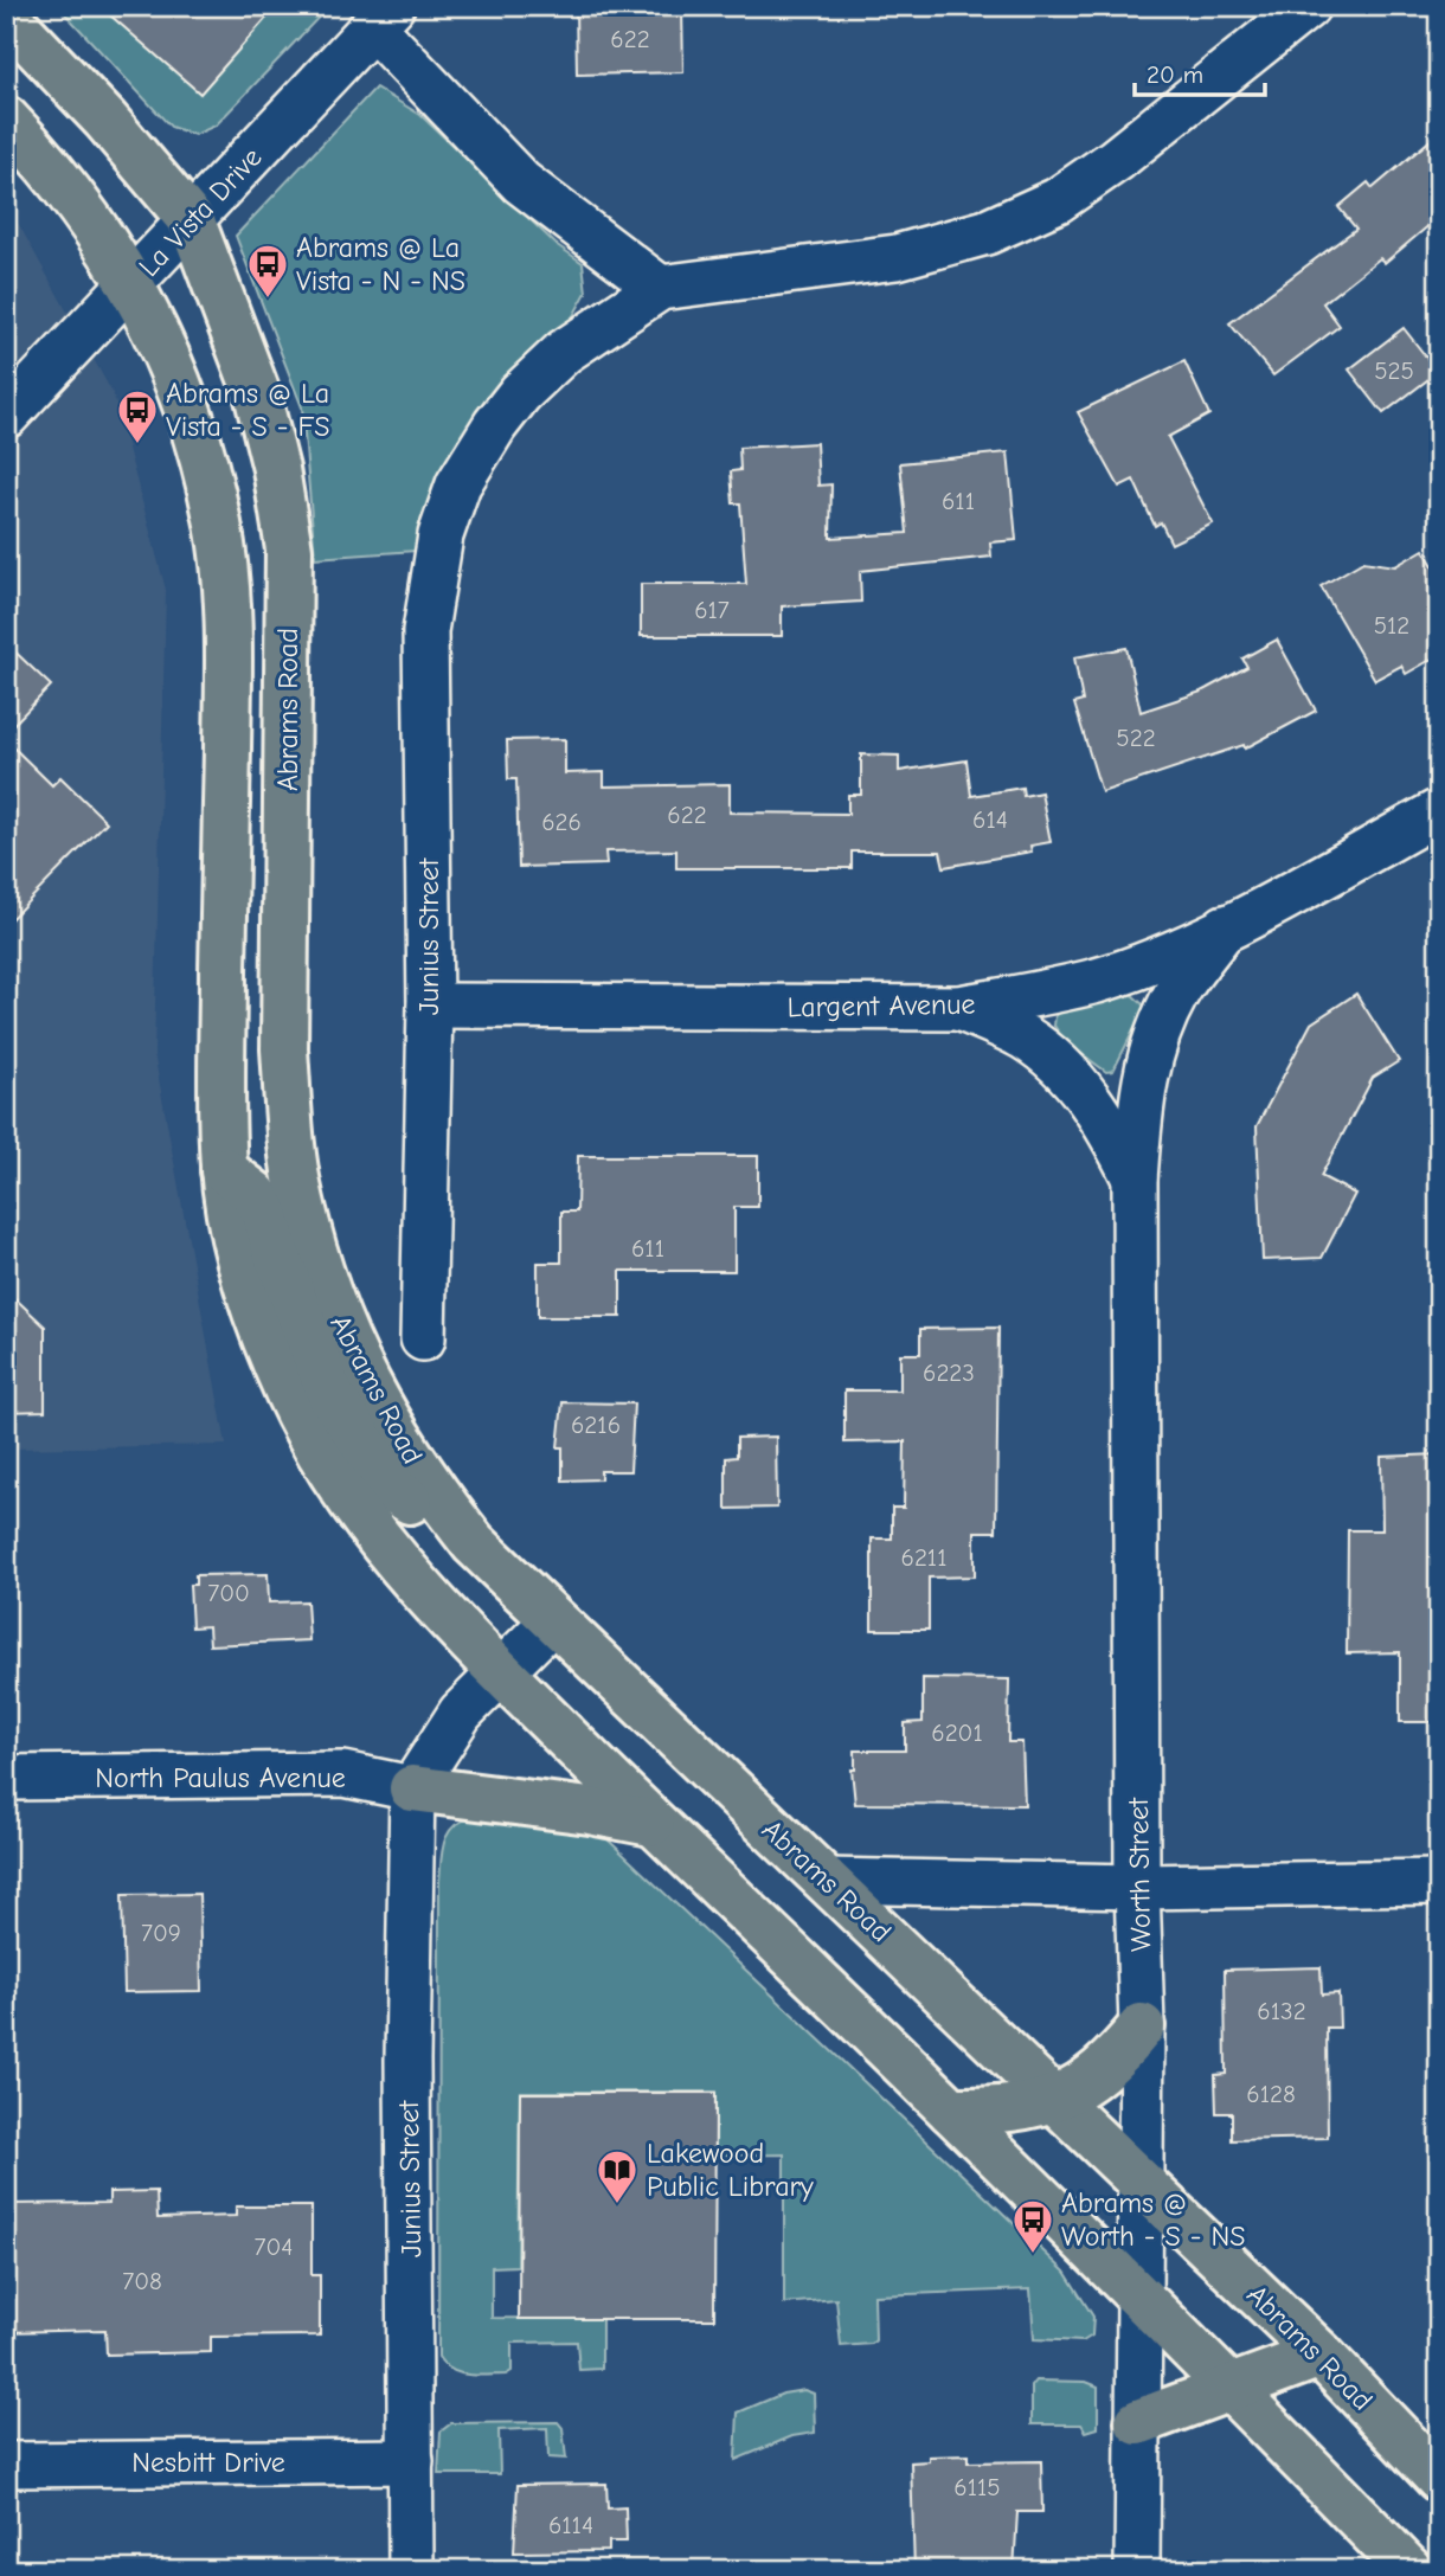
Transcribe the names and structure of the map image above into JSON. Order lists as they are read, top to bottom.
{
  "streets": {
    "main road": ["Abrams Road"],
    "street": [
      "La Vista Drive",
      "Junius Street",
      "Largent Avenue",
      "North Paulus Avenue",
      "Worth Street",
      "Nesbitt Drive"
    ]
  },
  "crossings": [
    ["La Vista Drive", "Abrams Road"],
    ["Abrams Road", "Worth Street"],
    ["Junius Street", "Largent Avenue"],
    ["Junius Street", "North Paulus Avenue"],
    ["Junius Street", "Nesbitt Drive"],
    ["Largent Avenue", "Worth Street"]
  ],
  "places": {
    "bus stop": ["Abrams @ La Vista - N - NS", "Abrams @ La Vista - S - FS", "Abrams @ Worth - S - NS"],
    "library": ["Lakewood Public Library"]
  },
  "house_numbers": [
    "622",
    "525",
    "611",
    "617",
    "512",
    "522",
    "622",
    "614",
    "626",
    "611",
    "6223",
    "6216",
    "6211",
    "700",
    "6201",
    "709",
    "6132",
    "6128",
    "704",
    "708",
    "6115",
    "6114"
  ],
  "scale_bar": "20 m"
}
